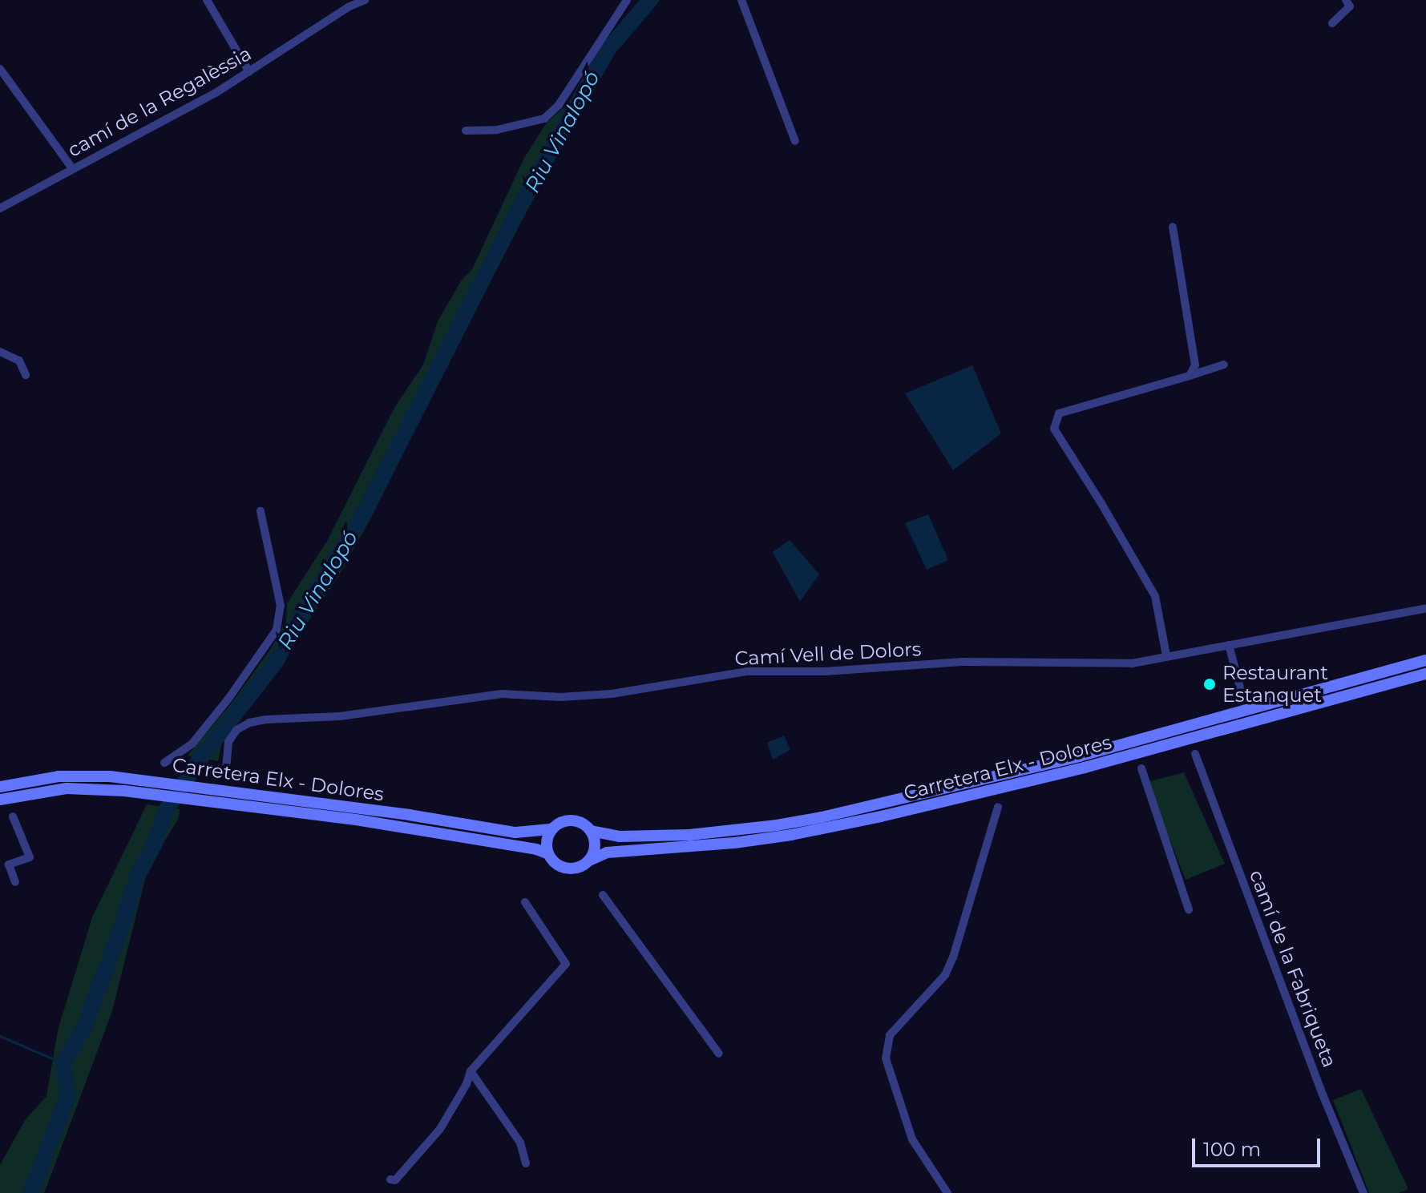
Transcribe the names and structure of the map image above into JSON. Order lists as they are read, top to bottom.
{
  "streets": {
    "main road": ["Carretera Elx - Dolores"],
    "street": ["camí de la Regalèssia", "Camí Vell de Dolors", "camí de la Fabriqueta"]
  },
  "water": ["Riu Vinalopó"],
  "places": ["Restaurant Estanquet"],
  "scale_bar": "100 m"
}
